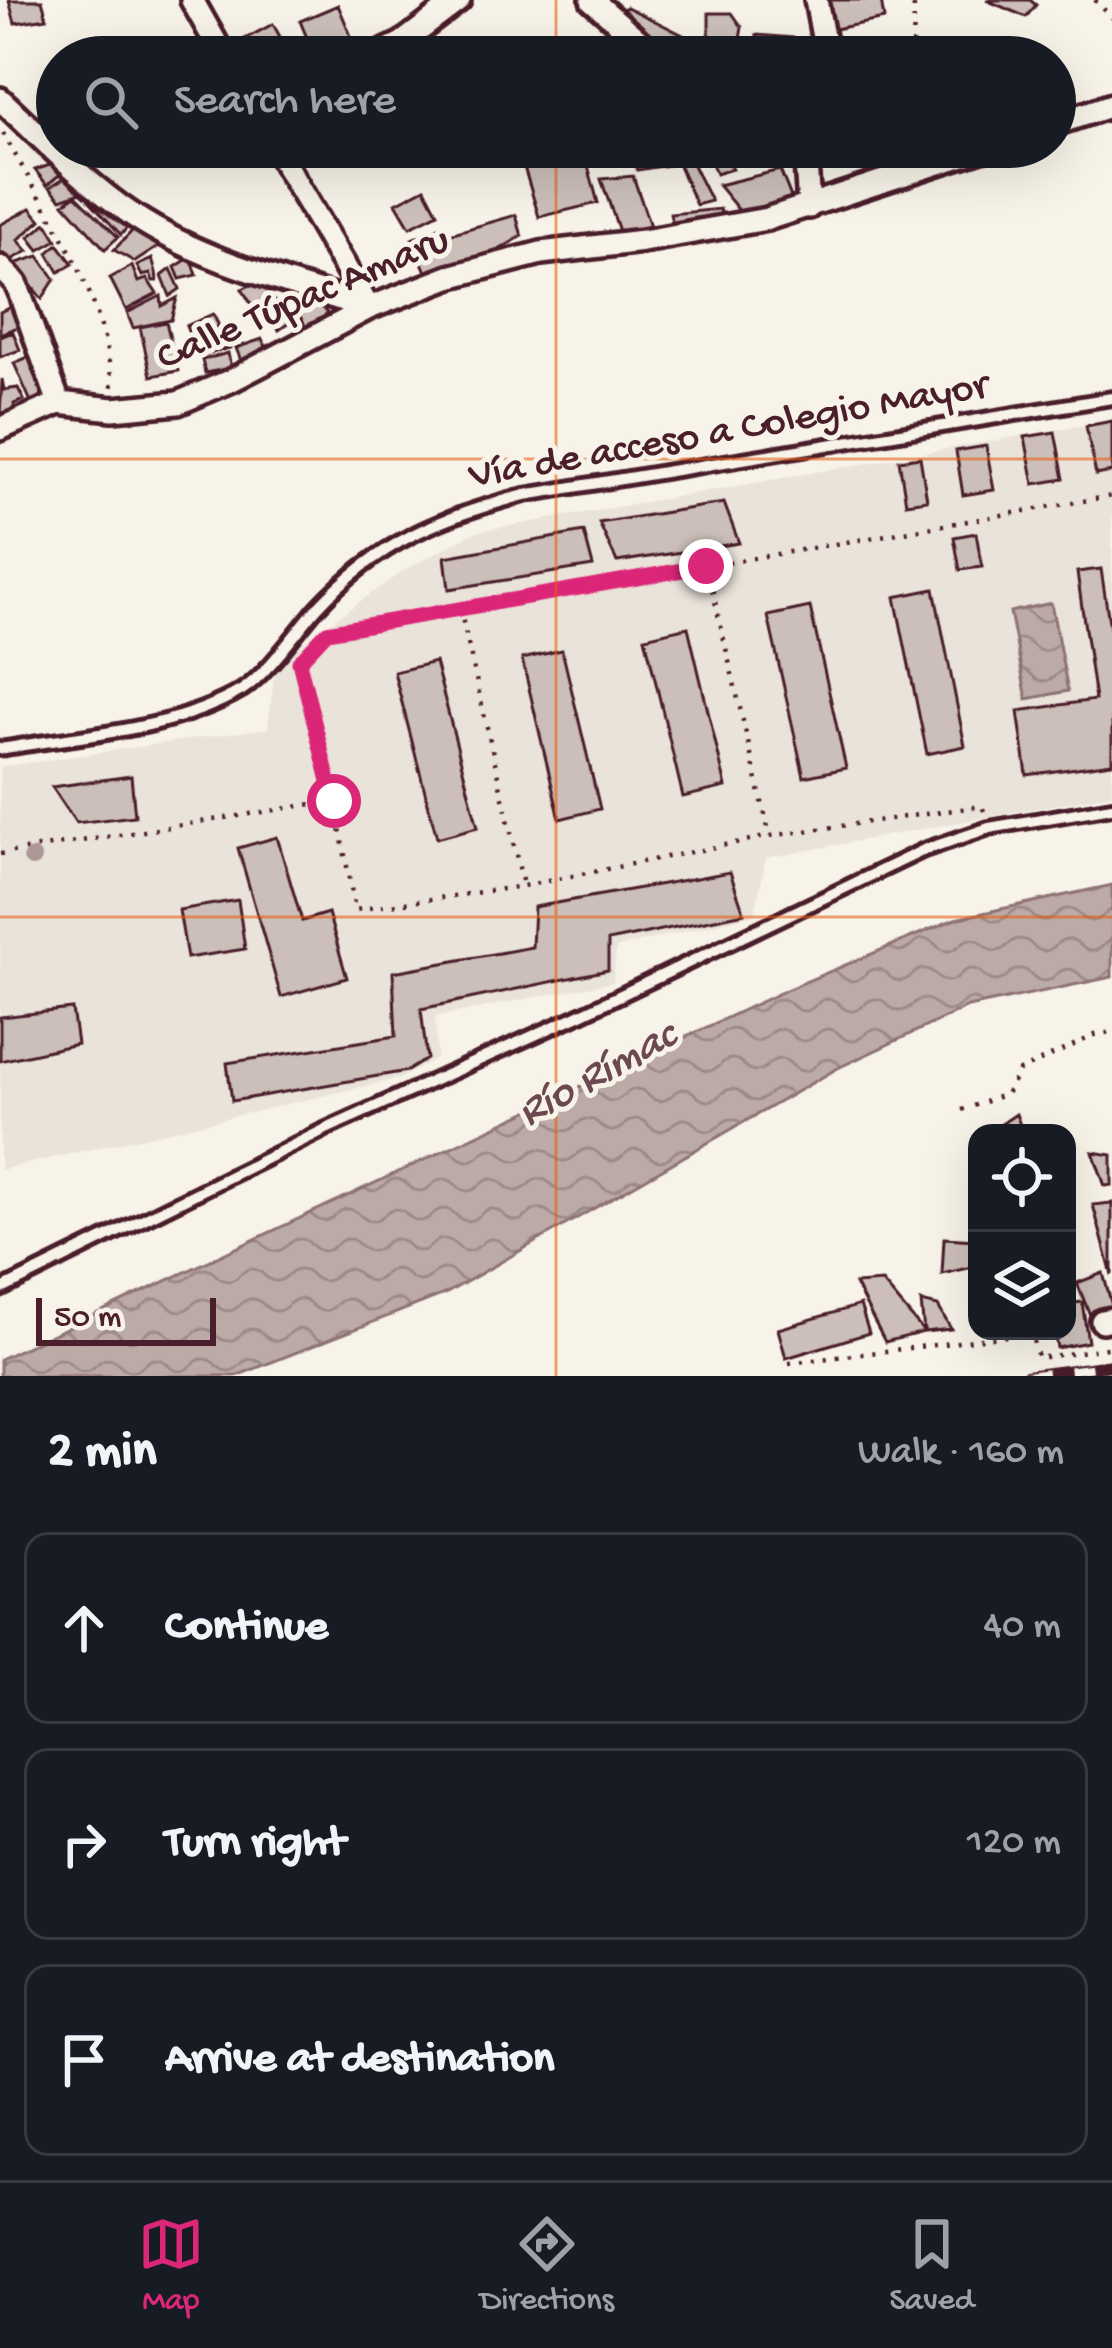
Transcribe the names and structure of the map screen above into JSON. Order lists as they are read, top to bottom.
{
  "streets": {
    "street": ["Calle Túpac Amaru"],
    "lane": ["Vía de acceso a Colegio Mayor"]
  },
  "water": ["Río Rímac"],
  "scale_bar": "50 m",
  "page": {
    "search": "Search here",
    "scale": "50 m",
    "heading": ["2 min", "Walk · 160 m"],
    "list": [
      ["Continue", "40 m"],
      ["Turn right", "120 m"],
      "Arrive at destination"
    ],
    "nav": ["Map", "Directions", "Saved"]
  }
}
